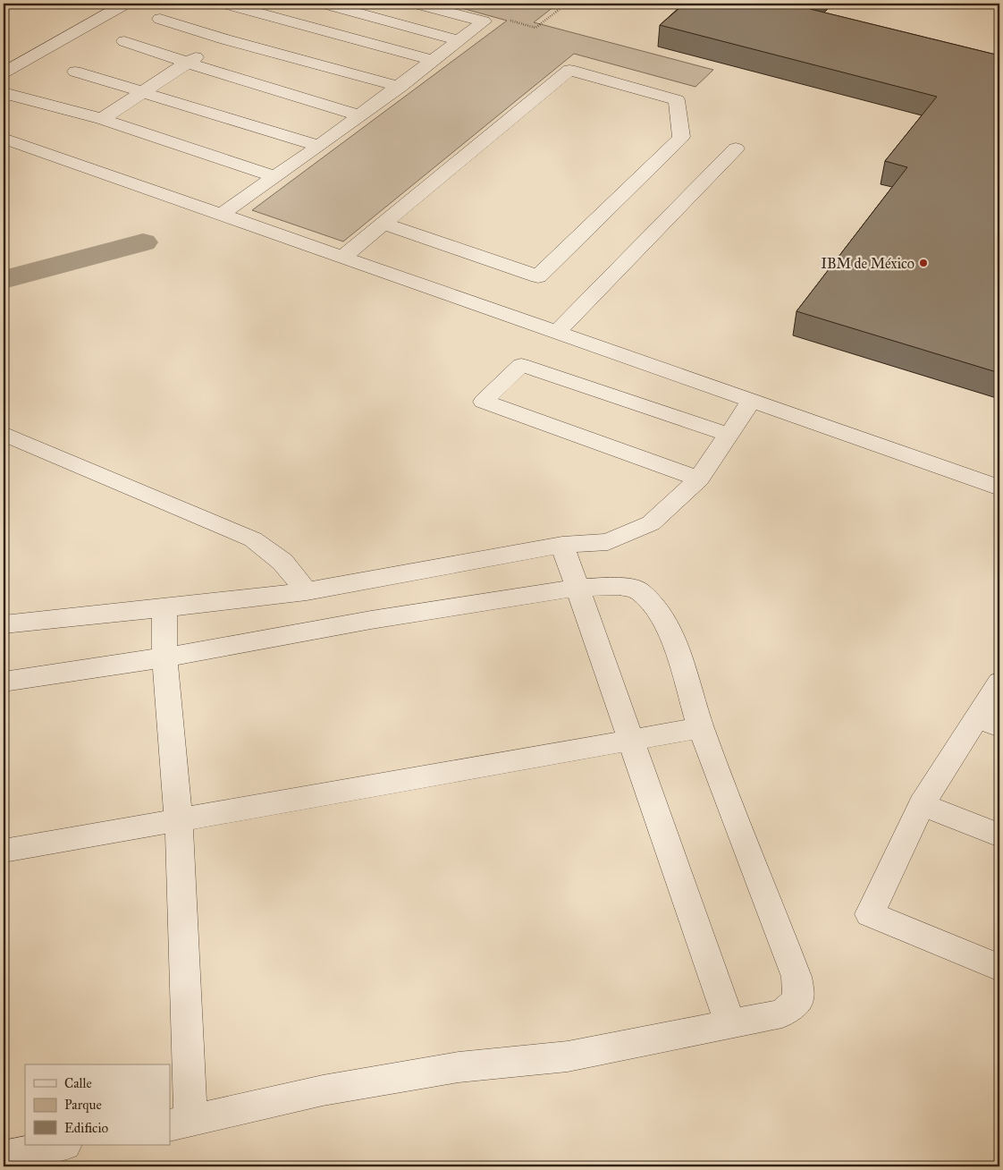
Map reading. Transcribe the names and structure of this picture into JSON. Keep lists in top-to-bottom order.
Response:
{
  "places": ["IBM de México"],
  "legend": ["Calle", "Parque", "Edificio"]
}
